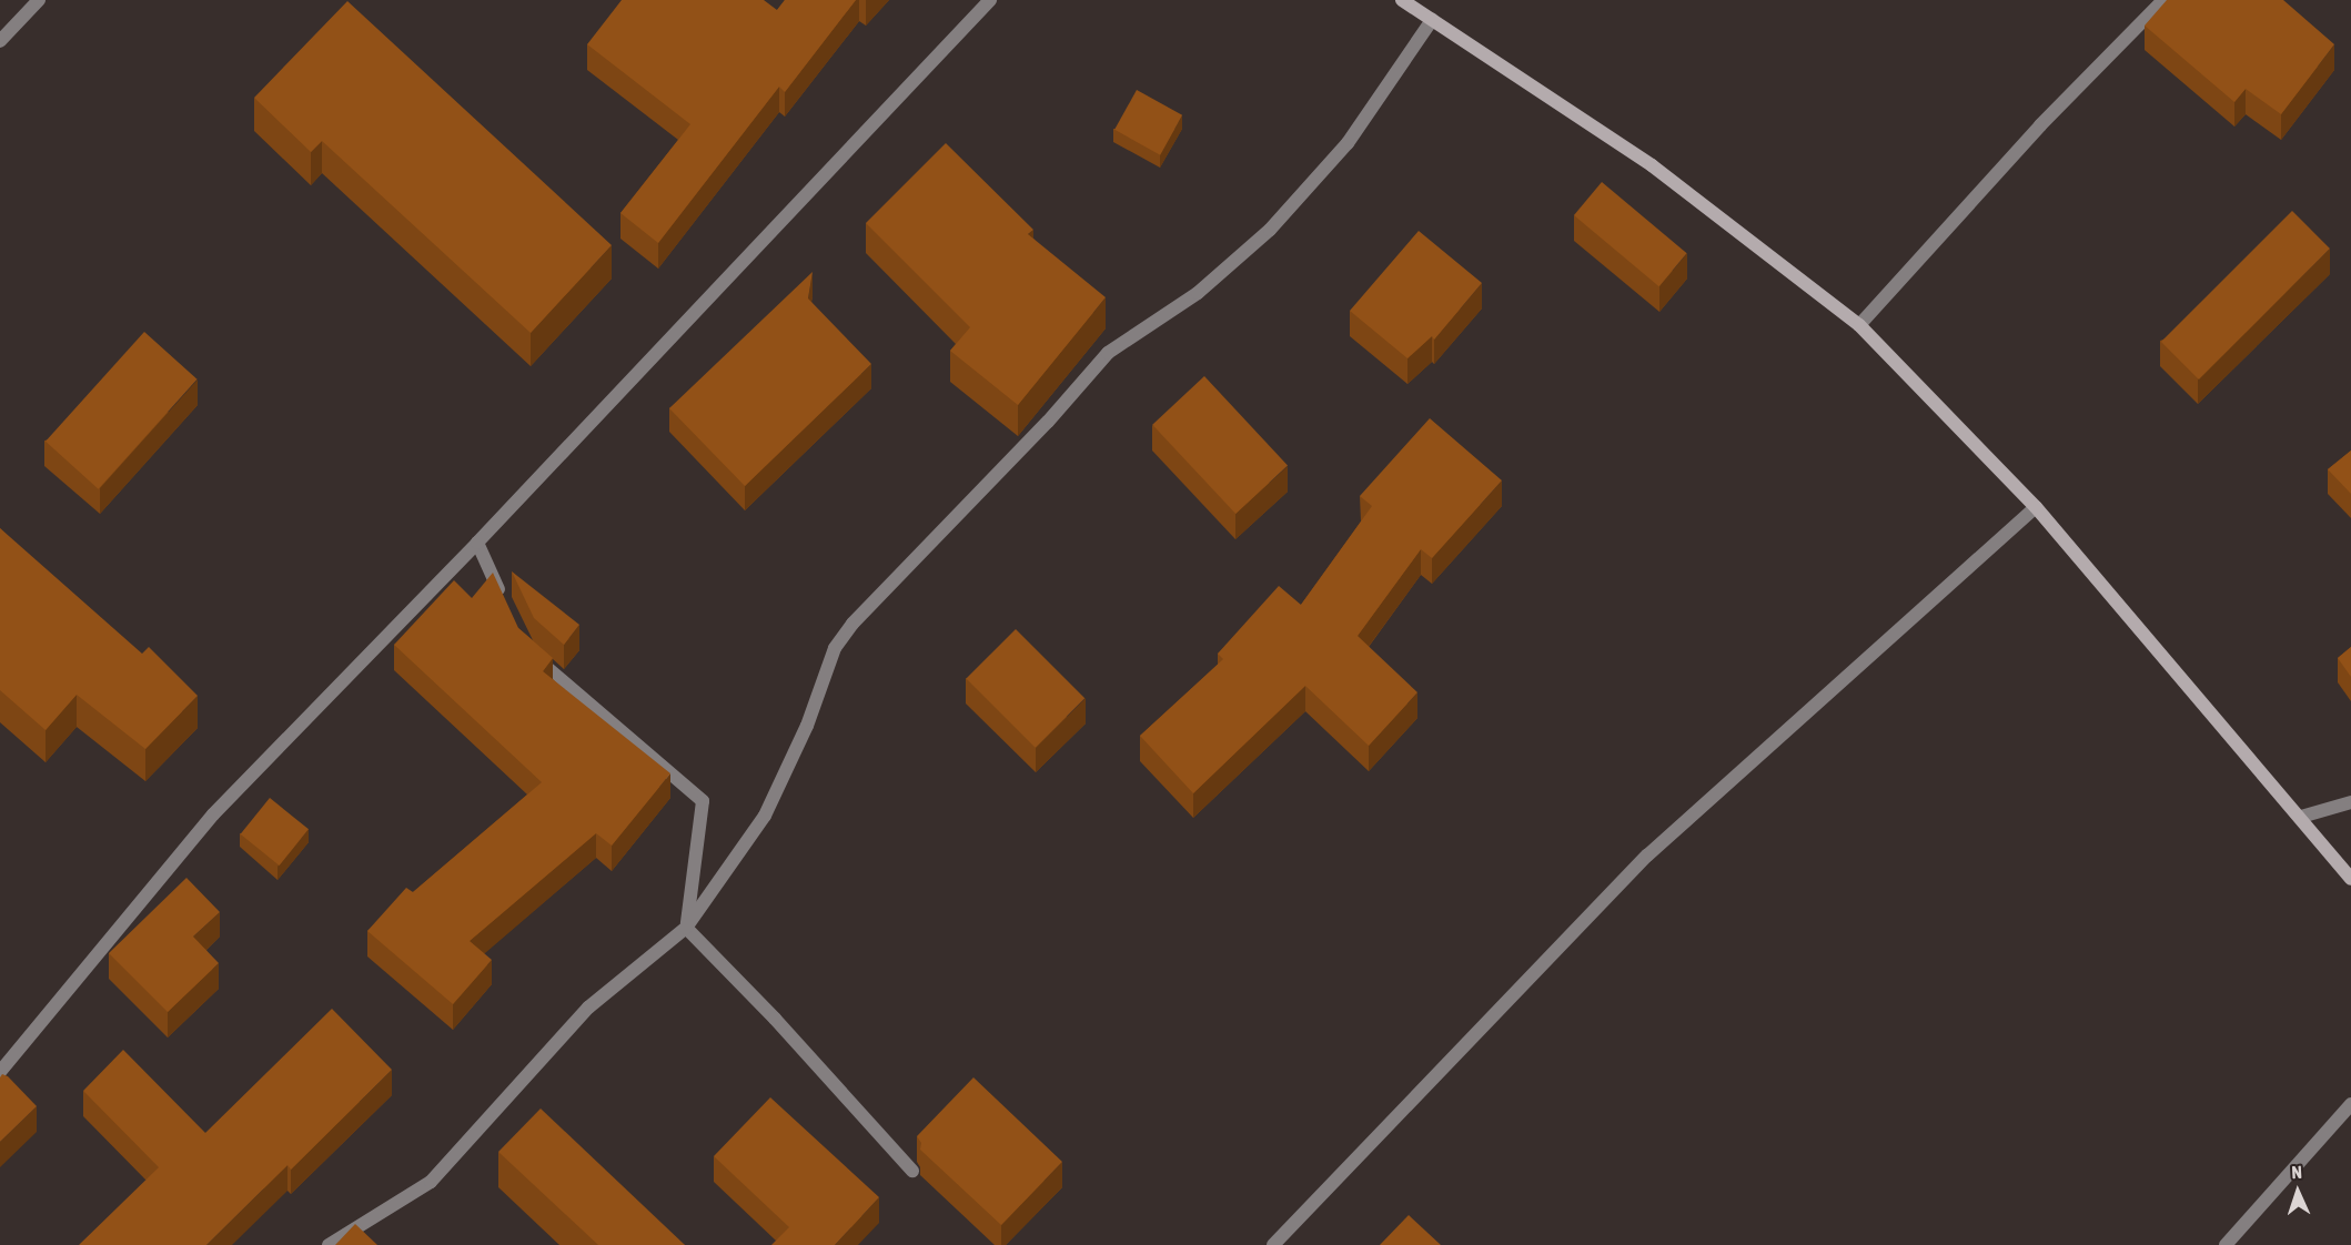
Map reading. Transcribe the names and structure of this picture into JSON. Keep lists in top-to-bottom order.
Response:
{
  "north": "top"
}
